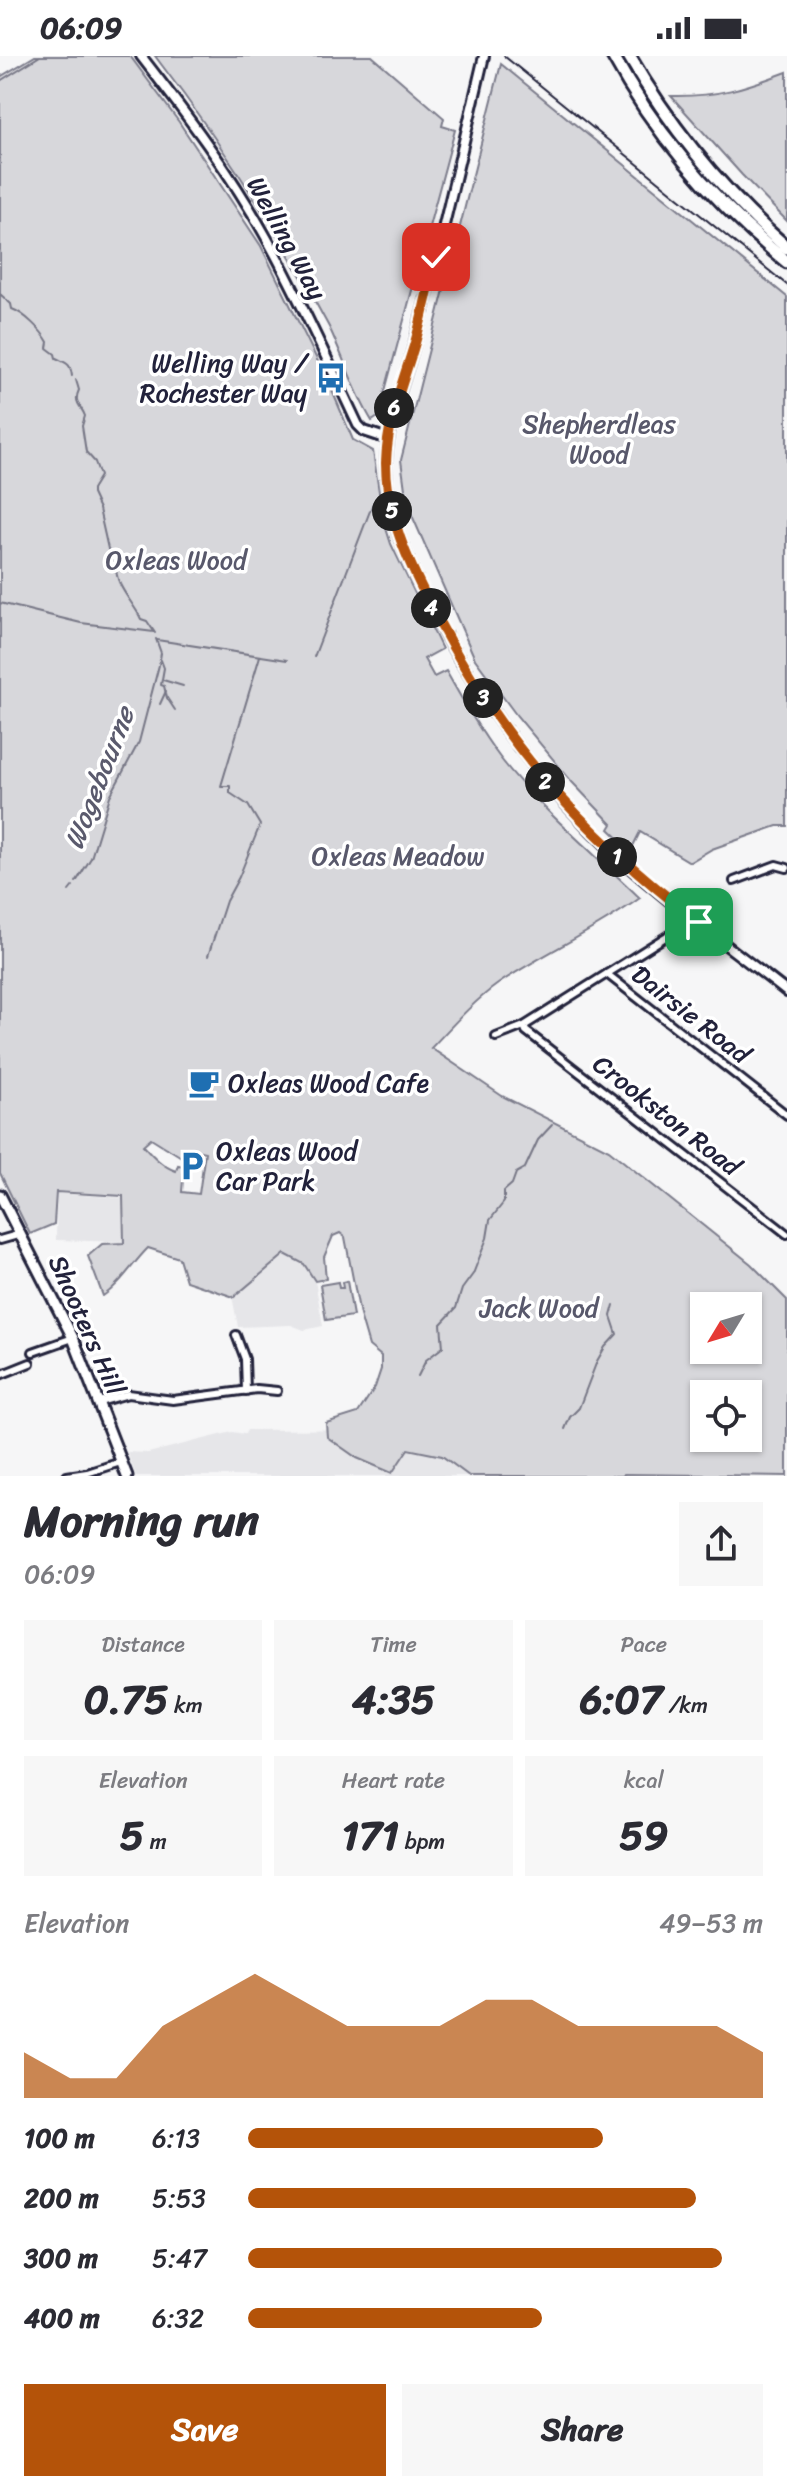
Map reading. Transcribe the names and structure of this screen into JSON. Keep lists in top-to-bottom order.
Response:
{
  "streets": {
    "main road": ["Shooters Hill"],
    "street": ["Welling Way", "Dairsie Road", "Crookston Road"]
  },
  "water": ["Wogebourne"],
  "parks": [
    "Shepherdleas Wood",
    "Oxleas Wood",
    "Oxleas Meadow",
    "Jack Wood"
  ],
  "places": {
    "bus stop": ["Welling Way / Rochester Way"],
    "cafe": ["Oxleas Wood Cafe"],
    "parking": ["Oxleas Wood Car Park"]
  },
  "north": "bottom left",
  "page": {
    "status": "06:09",
    "pins": [
      "6",
      "5",
      "4",
      "3",
      "2",
      "1"
    ],
    "heading": ["Morning run", "06:09"],
    "stats": [
      ["Distance", "0.75 km"],
      ["Time", "4:35"],
      ["Pace", "6:07 /km"],
      ["Elevation", "5 m"],
      ["Heart rate", "171 bpm"],
      ["kcal", "59"]
    ],
    "chart": ["Elevation", "49–53 m"],
    "list": [
      {
        "name": "100 m",
        "note": "6:13"
      },
      {
        "name": "200 m",
        "note": "5:53"
      },
      {
        "name": "300 m",
        "note": "5:47"
      },
      {
        "name": "400 m",
        "note": "6:32"
      }
    ],
    "buttons": ["Save", "Share"]
  }
}
